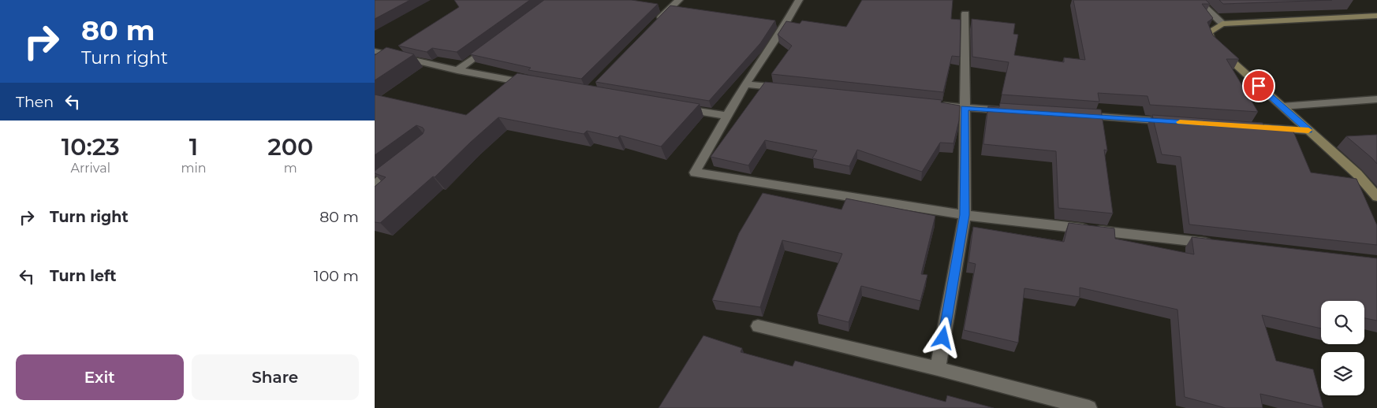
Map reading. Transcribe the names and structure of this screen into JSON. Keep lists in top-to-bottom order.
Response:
{
  "page": {
    "turn": ["80 m", "Turn right"],
    "then": "Then",
    "eta": [
      "10:23",
      "Arrival",
      "1",
      "min",
      "200",
      "m"
    ],
    "list": [
      {
        "name": "Turn right",
        "value": "80 m"
      },
      {
        "name": "Turn left",
        "value": "100 m"
      }
    ],
    "buttons": ["Exit", "Share"]
  }
}
